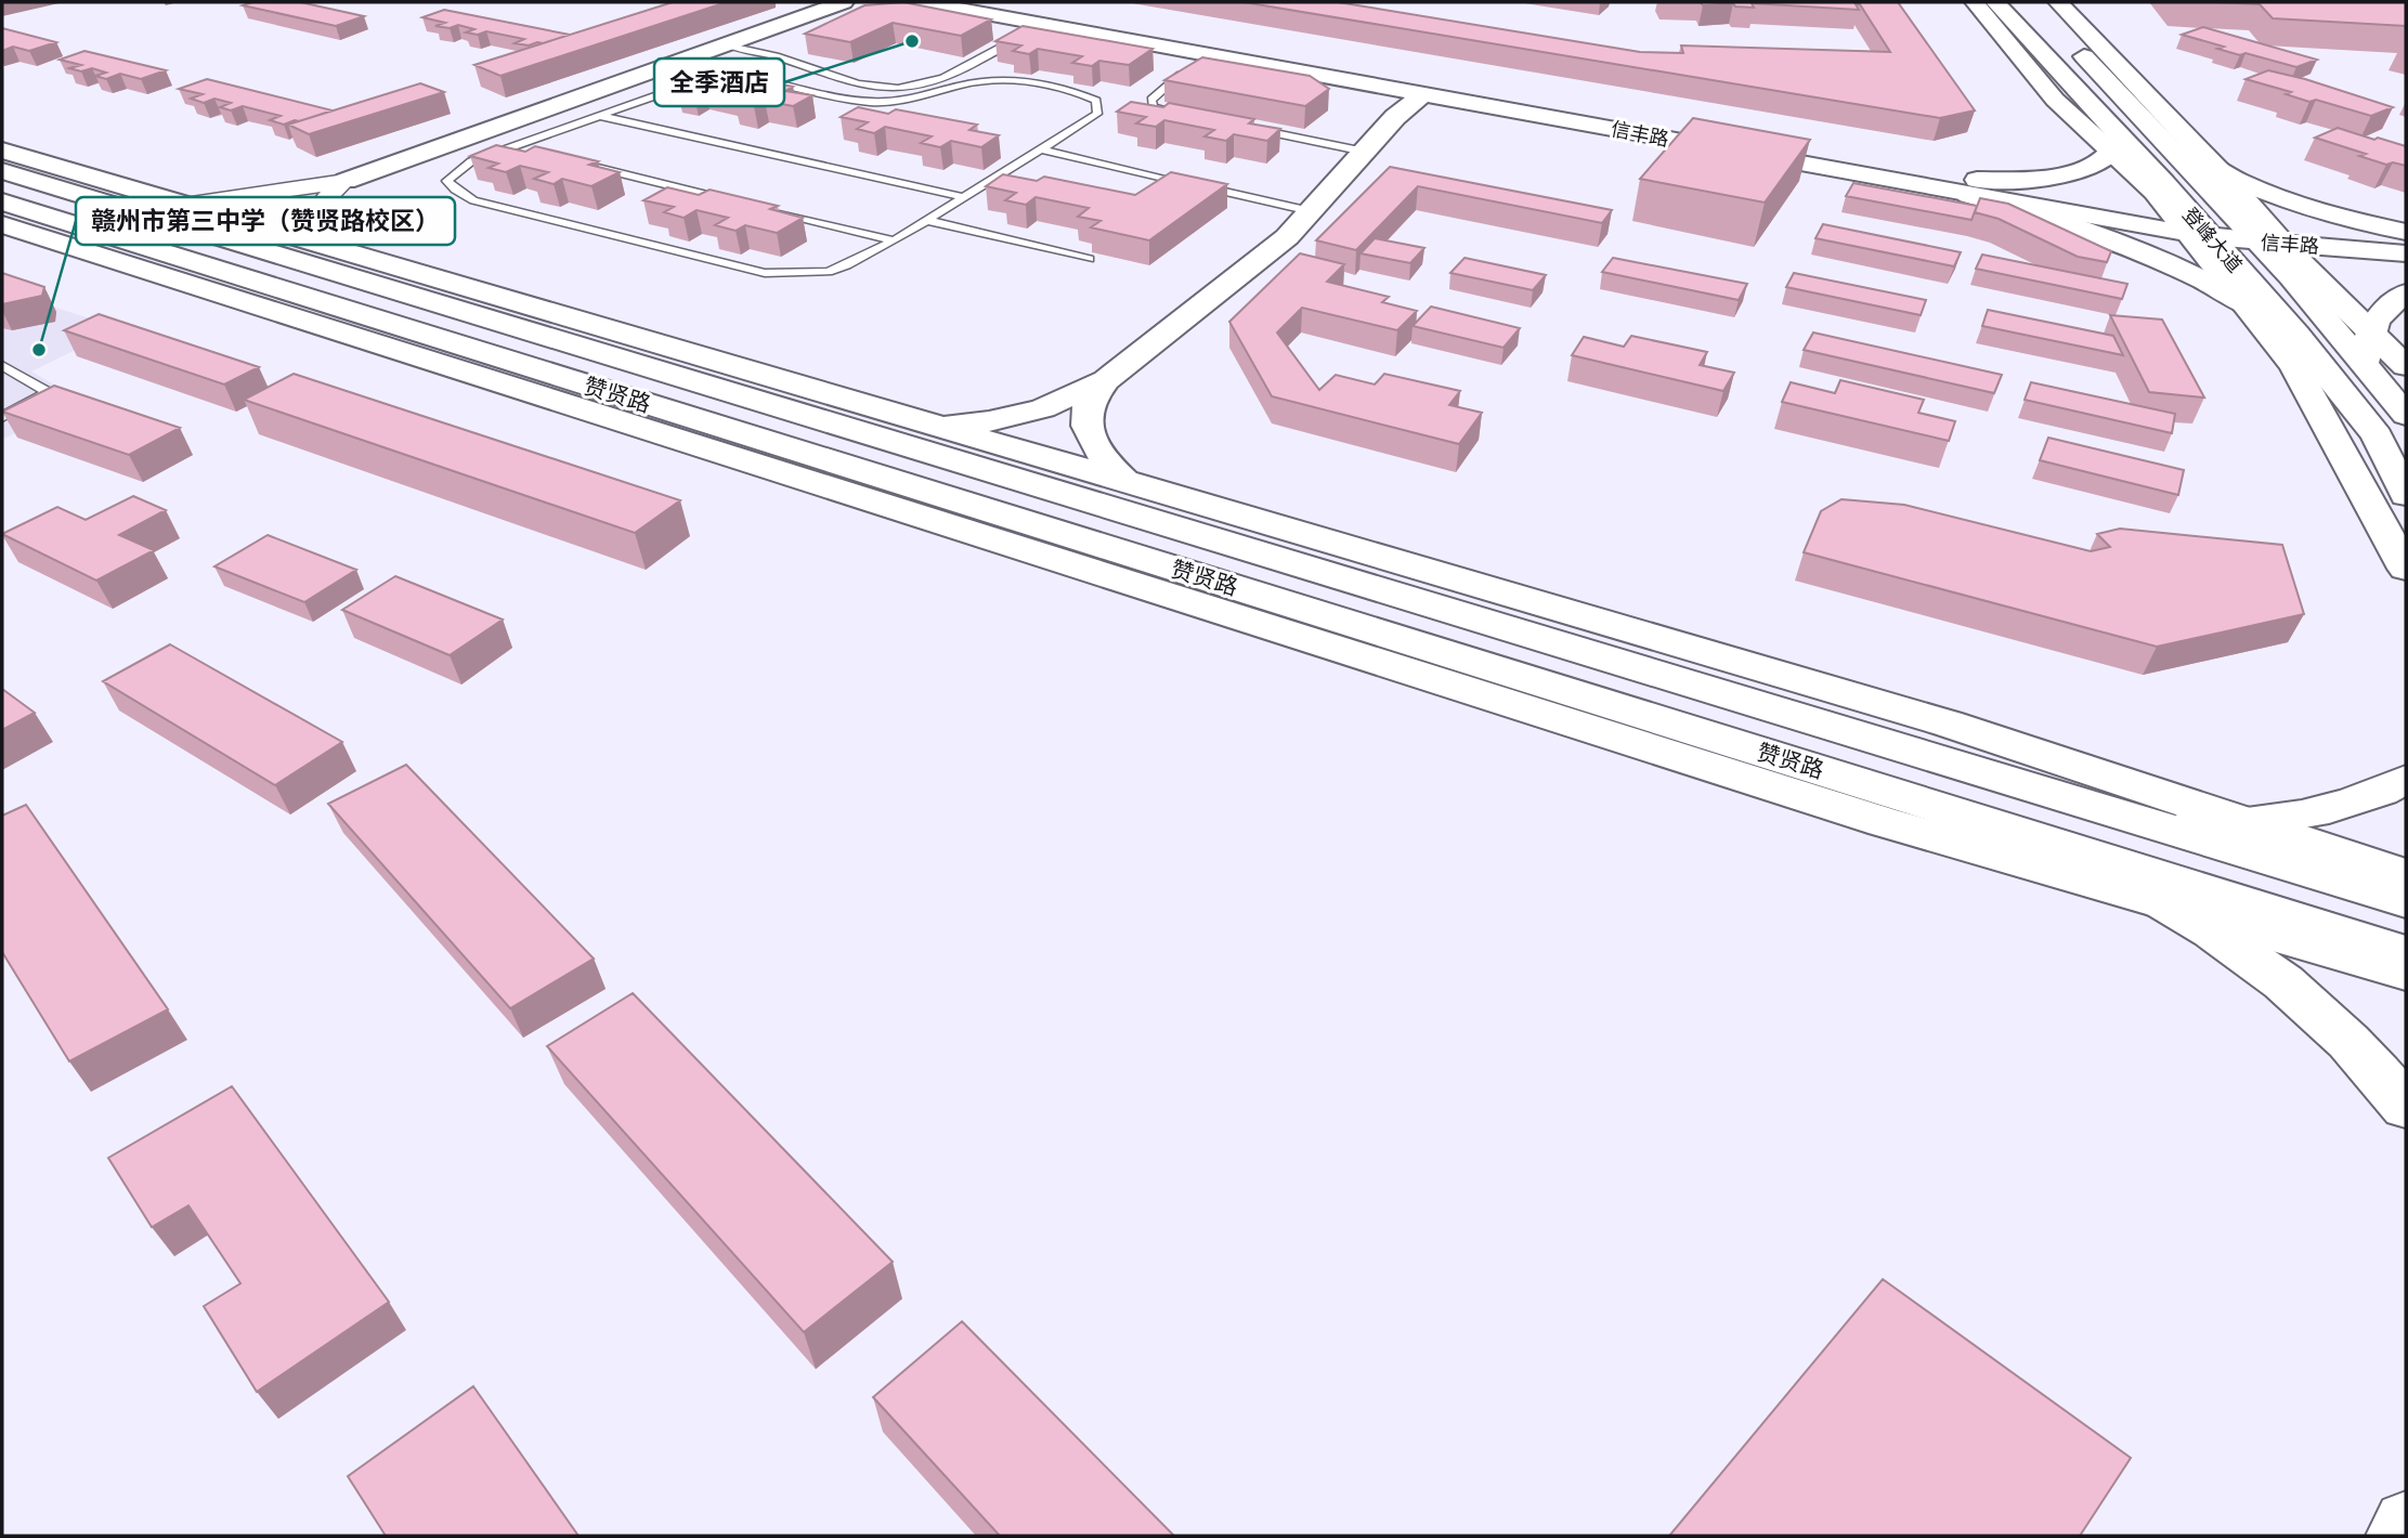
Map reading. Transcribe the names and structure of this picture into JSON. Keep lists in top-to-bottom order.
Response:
{
  "streets": {
    "main road": ["信丰路", "登峰大道", "赞贤路"]
  },
  "crossings": [
    ["信丰路", "登峰大道"]
  ],
  "places": ["全季酒店", "赣州市第三中学（赞贤路校区）"]
}
